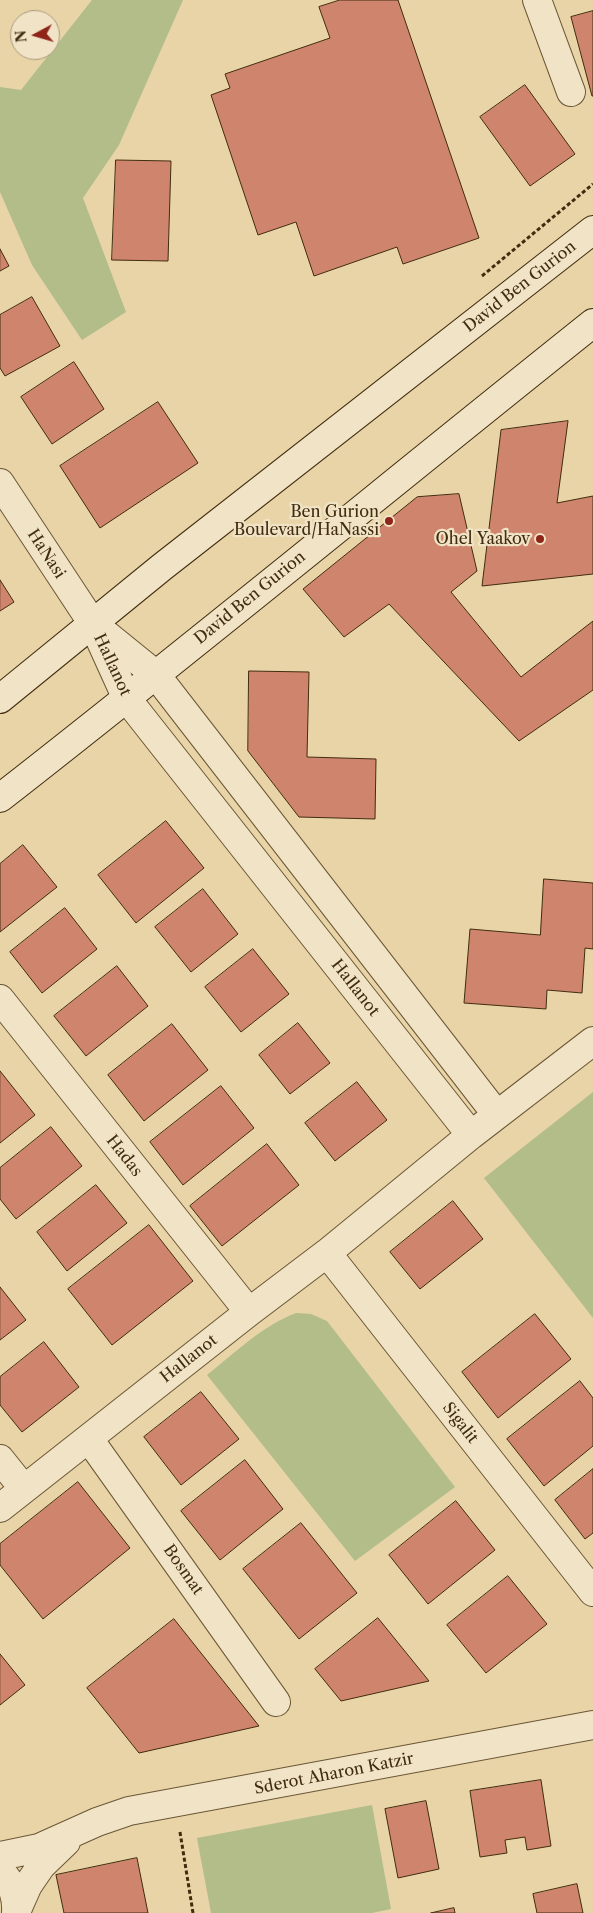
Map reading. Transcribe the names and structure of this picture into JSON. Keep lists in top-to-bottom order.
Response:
{
  "streets": {
    "street": [
      "David Ben Gurion",
      "HaNasi",
      "HaIlanot",
      "Hadas",
      "Sigalit",
      "Bosmat",
      "Sderot Aharon Katzir"
    ]
  },
  "crossings": [
    ["David Ben Gurion", "HaNasi"],
    ["David Ben Gurion", "HaIlanot"],
    ["HaNasi", "HaIlanot"],
    ["HaIlanot", "Hadas"],
    ["HaIlanot", "Sigalit"],
    ["HaIlanot", "Bosmat"]
  ],
  "places": ["Ben Gurion Boulevard/HaNassi", "Ohel Yaakov"],
  "north": "left"
}
